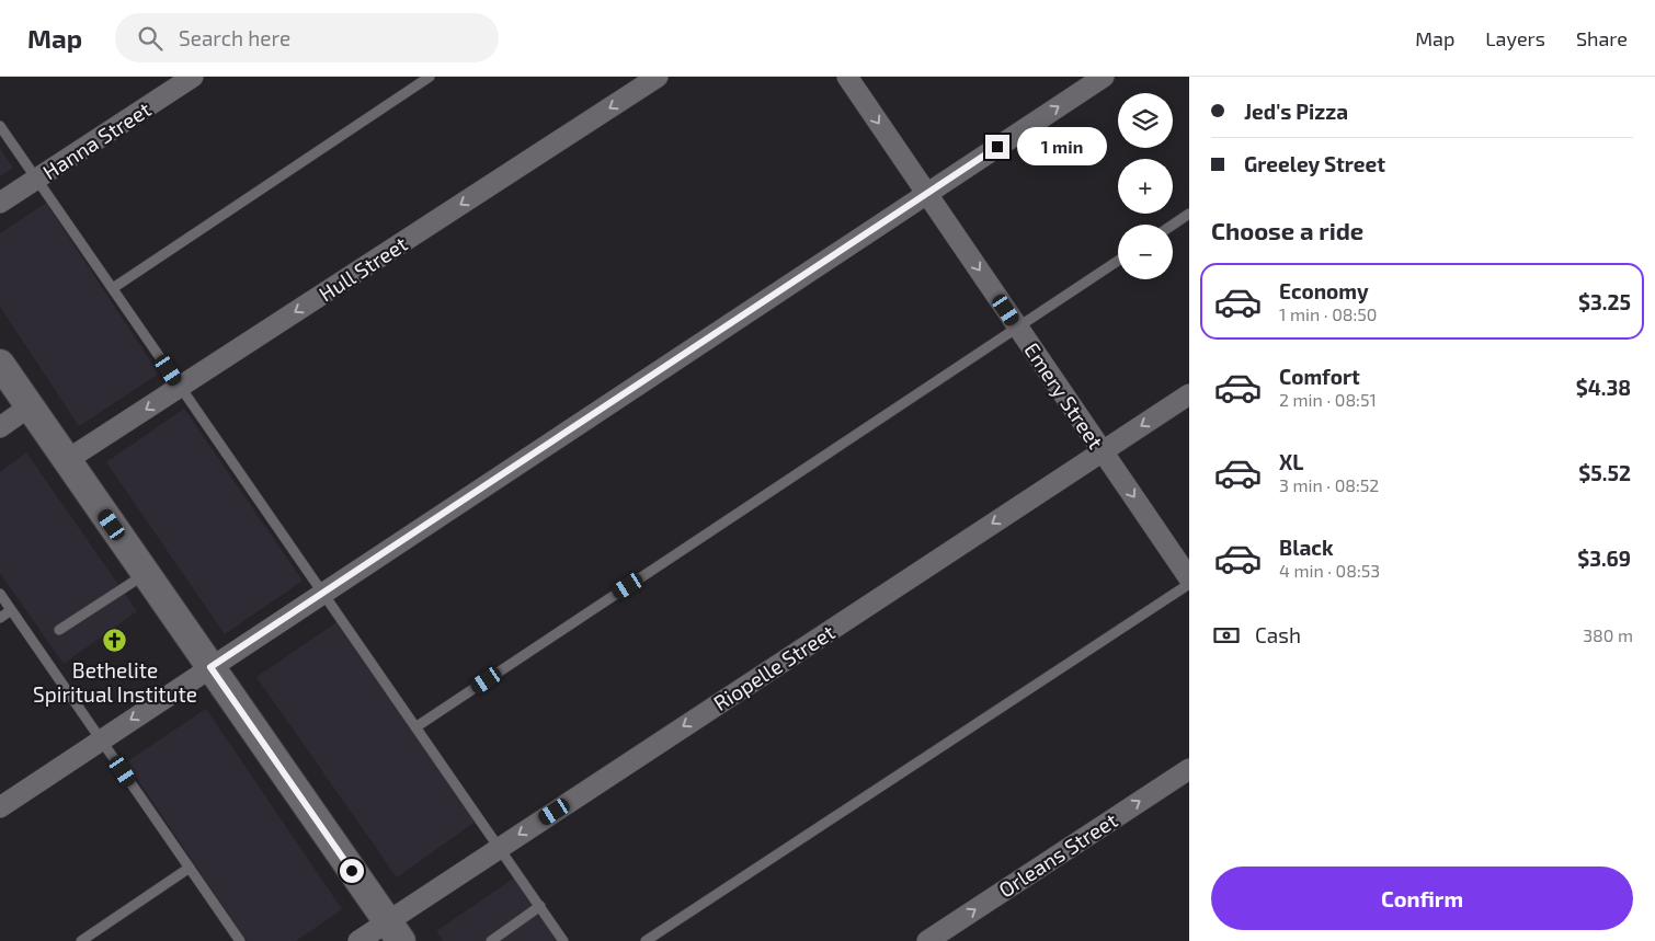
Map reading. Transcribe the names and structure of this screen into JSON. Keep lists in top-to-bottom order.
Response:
{
  "streets": {
    "street": [
      "Hanna Street",
      "Hull Street",
      "Emery Street",
      "Riopelle Street",
      "Orleans Street"
    ]
  },
  "crossings": [
    ["Emery Street", "Riopelle Street"]
  ],
  "one_way": [
    "Hull Street",
    "Emery Street",
    "Riopelle Street",
    "Orleans Street"
  ],
  "places": {
    "church": ["Bethelite Spiritual Institute"]
  },
  "page": {
    "header": "Map",
    "search": "Search here",
    "nav": ["Map", "Layers", "Share"],
    "banner": ["Jed's Pizza", "Greeley Street"],
    "map_buttons": ["+", "−"],
    "bubble": "1 min",
    "heading": "Choose a ride",
    "list": [
      {
        "name": "Economy",
        "note": "1 min · 08:50",
        "value": "$3.25"
      },
      {
        "name": "Comfort",
        "note": "2 min · 08:51",
        "value": "$4.38"
      },
      {
        "name": "XL",
        "note": "3 min · 08:52",
        "value": "$5.52"
      },
      {
        "name": "Black",
        "note": "4 min · 08:53",
        "value": "$3.69"
      }
    ],
    "pay": ["Cash", "380 m"],
    "buttons": "Confirm"
  }
}
